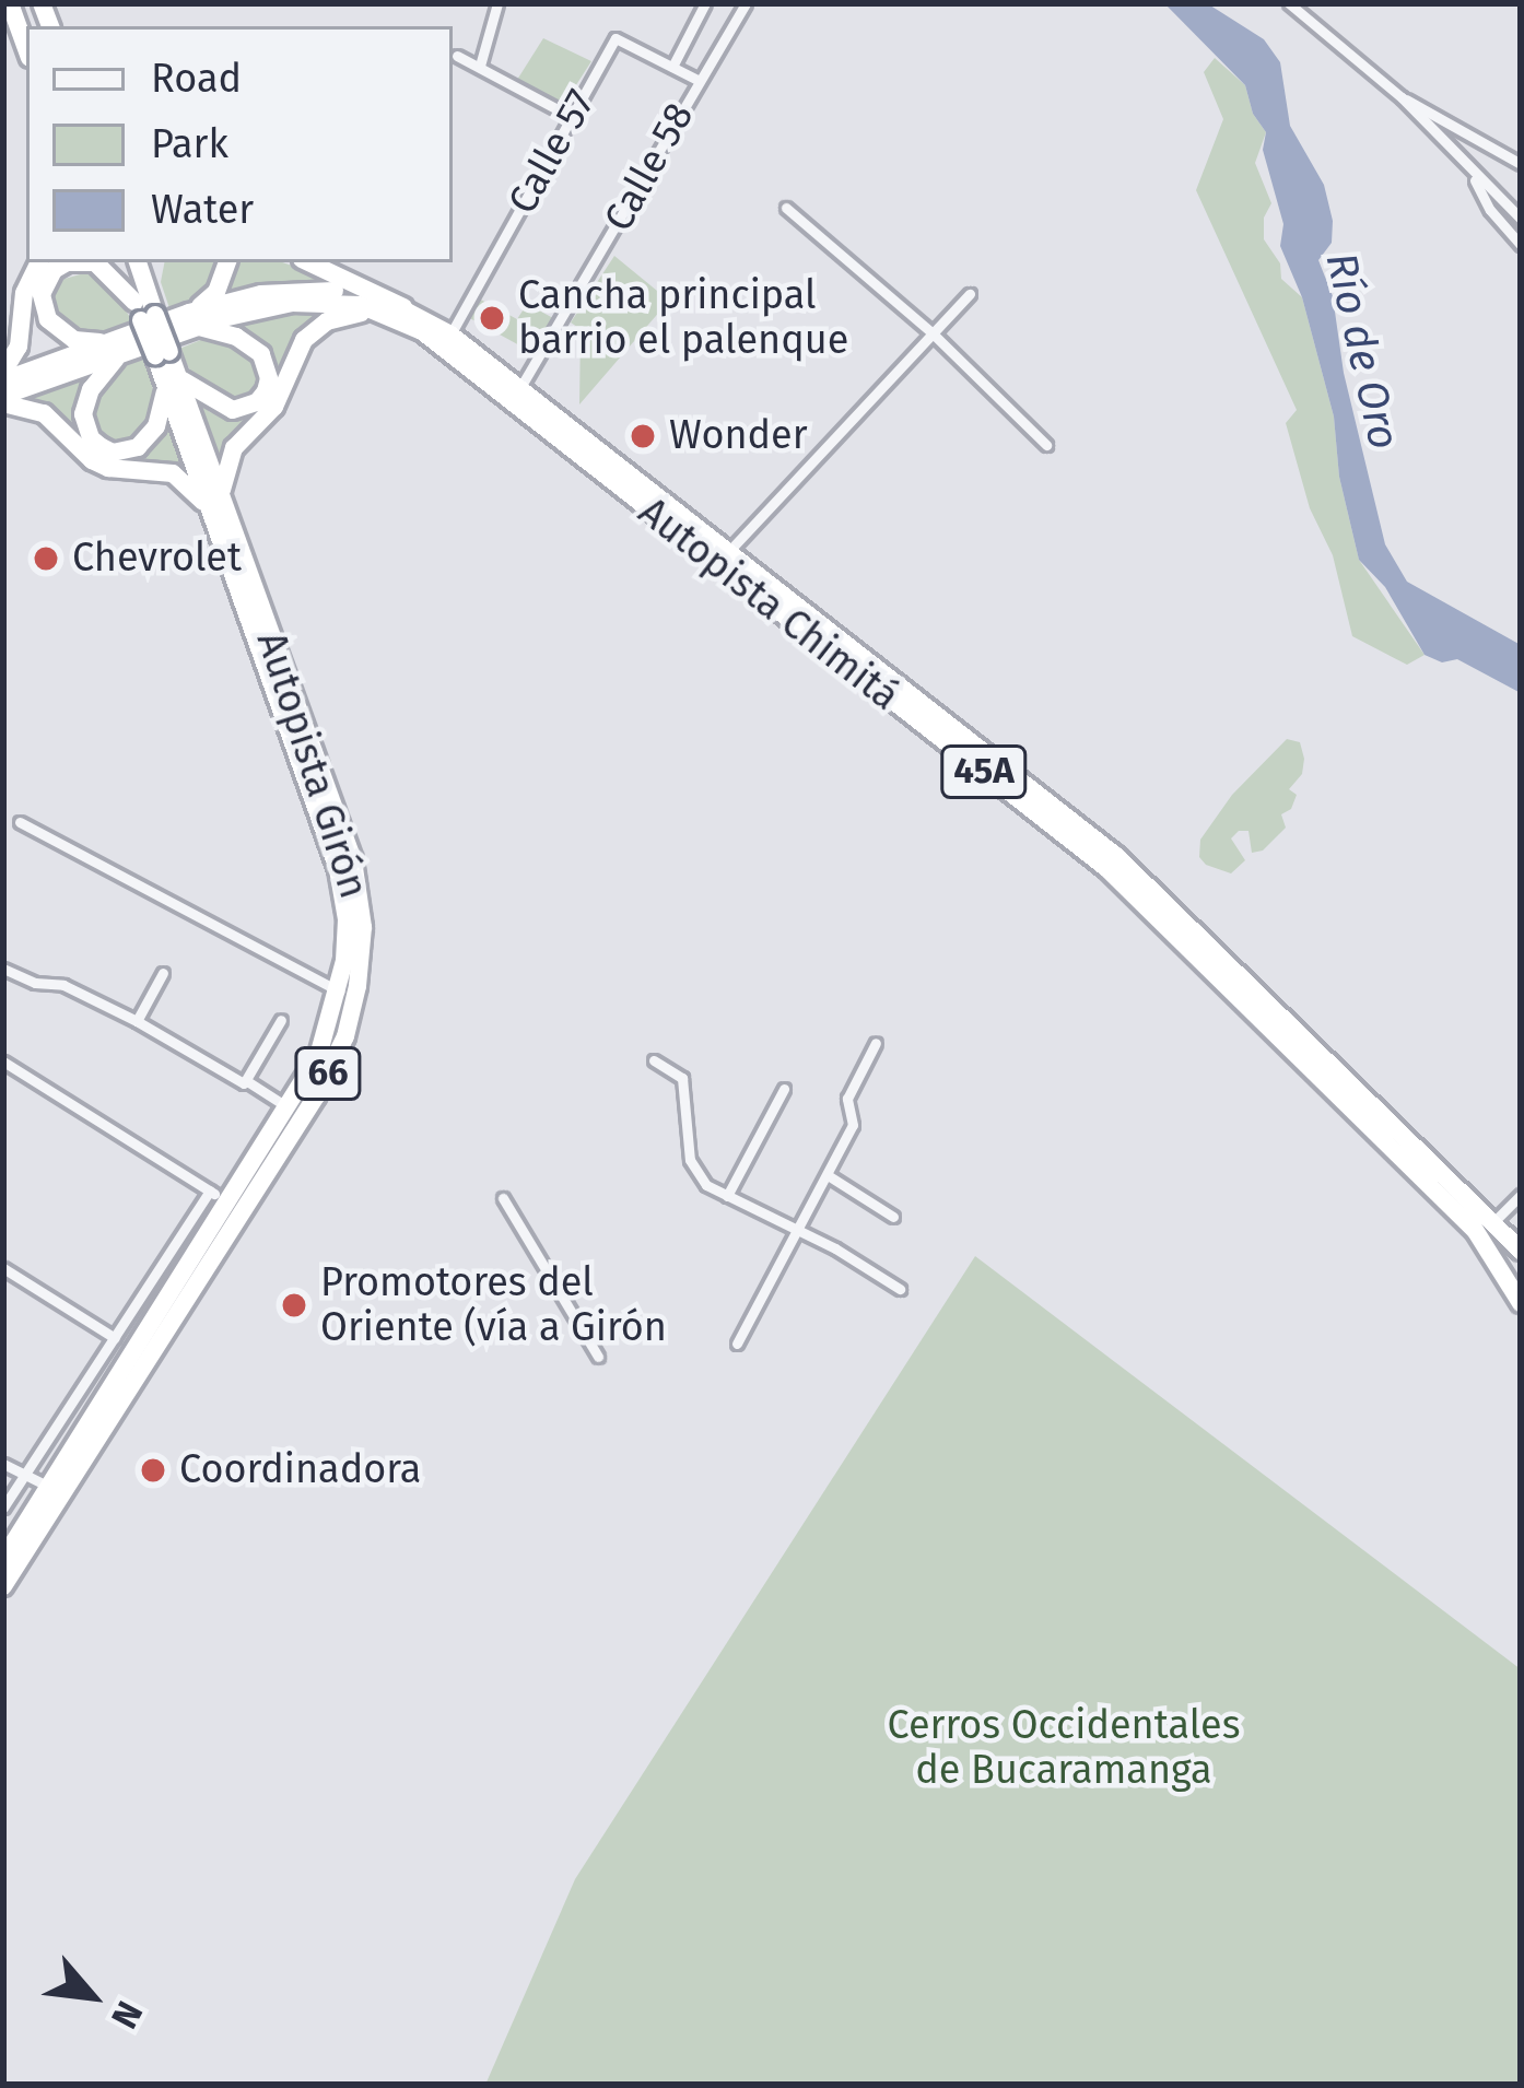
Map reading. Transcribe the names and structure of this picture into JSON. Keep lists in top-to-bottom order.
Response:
{
  "streets": {
    "highway": [
      "Autopista Chimitá",
      "Autopista Girón",
      "45A",
      "66"
    ],
    "street": ["Calle 57", "Calle 58"]
  },
  "crossings": [
    ["Calle 57", "Calle 58"],
    ["Calle 57", "Autopista Chimitá"],
    ["Calle 58", "Autopista Chimitá"],
    ["Autopista Chimitá", "Autopista Girón"],
    ["Autopista Chimitá", "45A"],
    ["Autopista Girón", "45A"]
  ],
  "water": ["Río de Oro"],
  "parks": ["Cerros Occidentales de Bucaramanga"],
  "places": [
    "Cancha principal barrio el palenque",
    "Wonder",
    "Chevrolet",
    "Promotores del Oriente (vía a Girón",
    "Coordinadora"
  ],
  "legend": ["Road", "Park", "Water"],
  "north": "bottom right"
}
